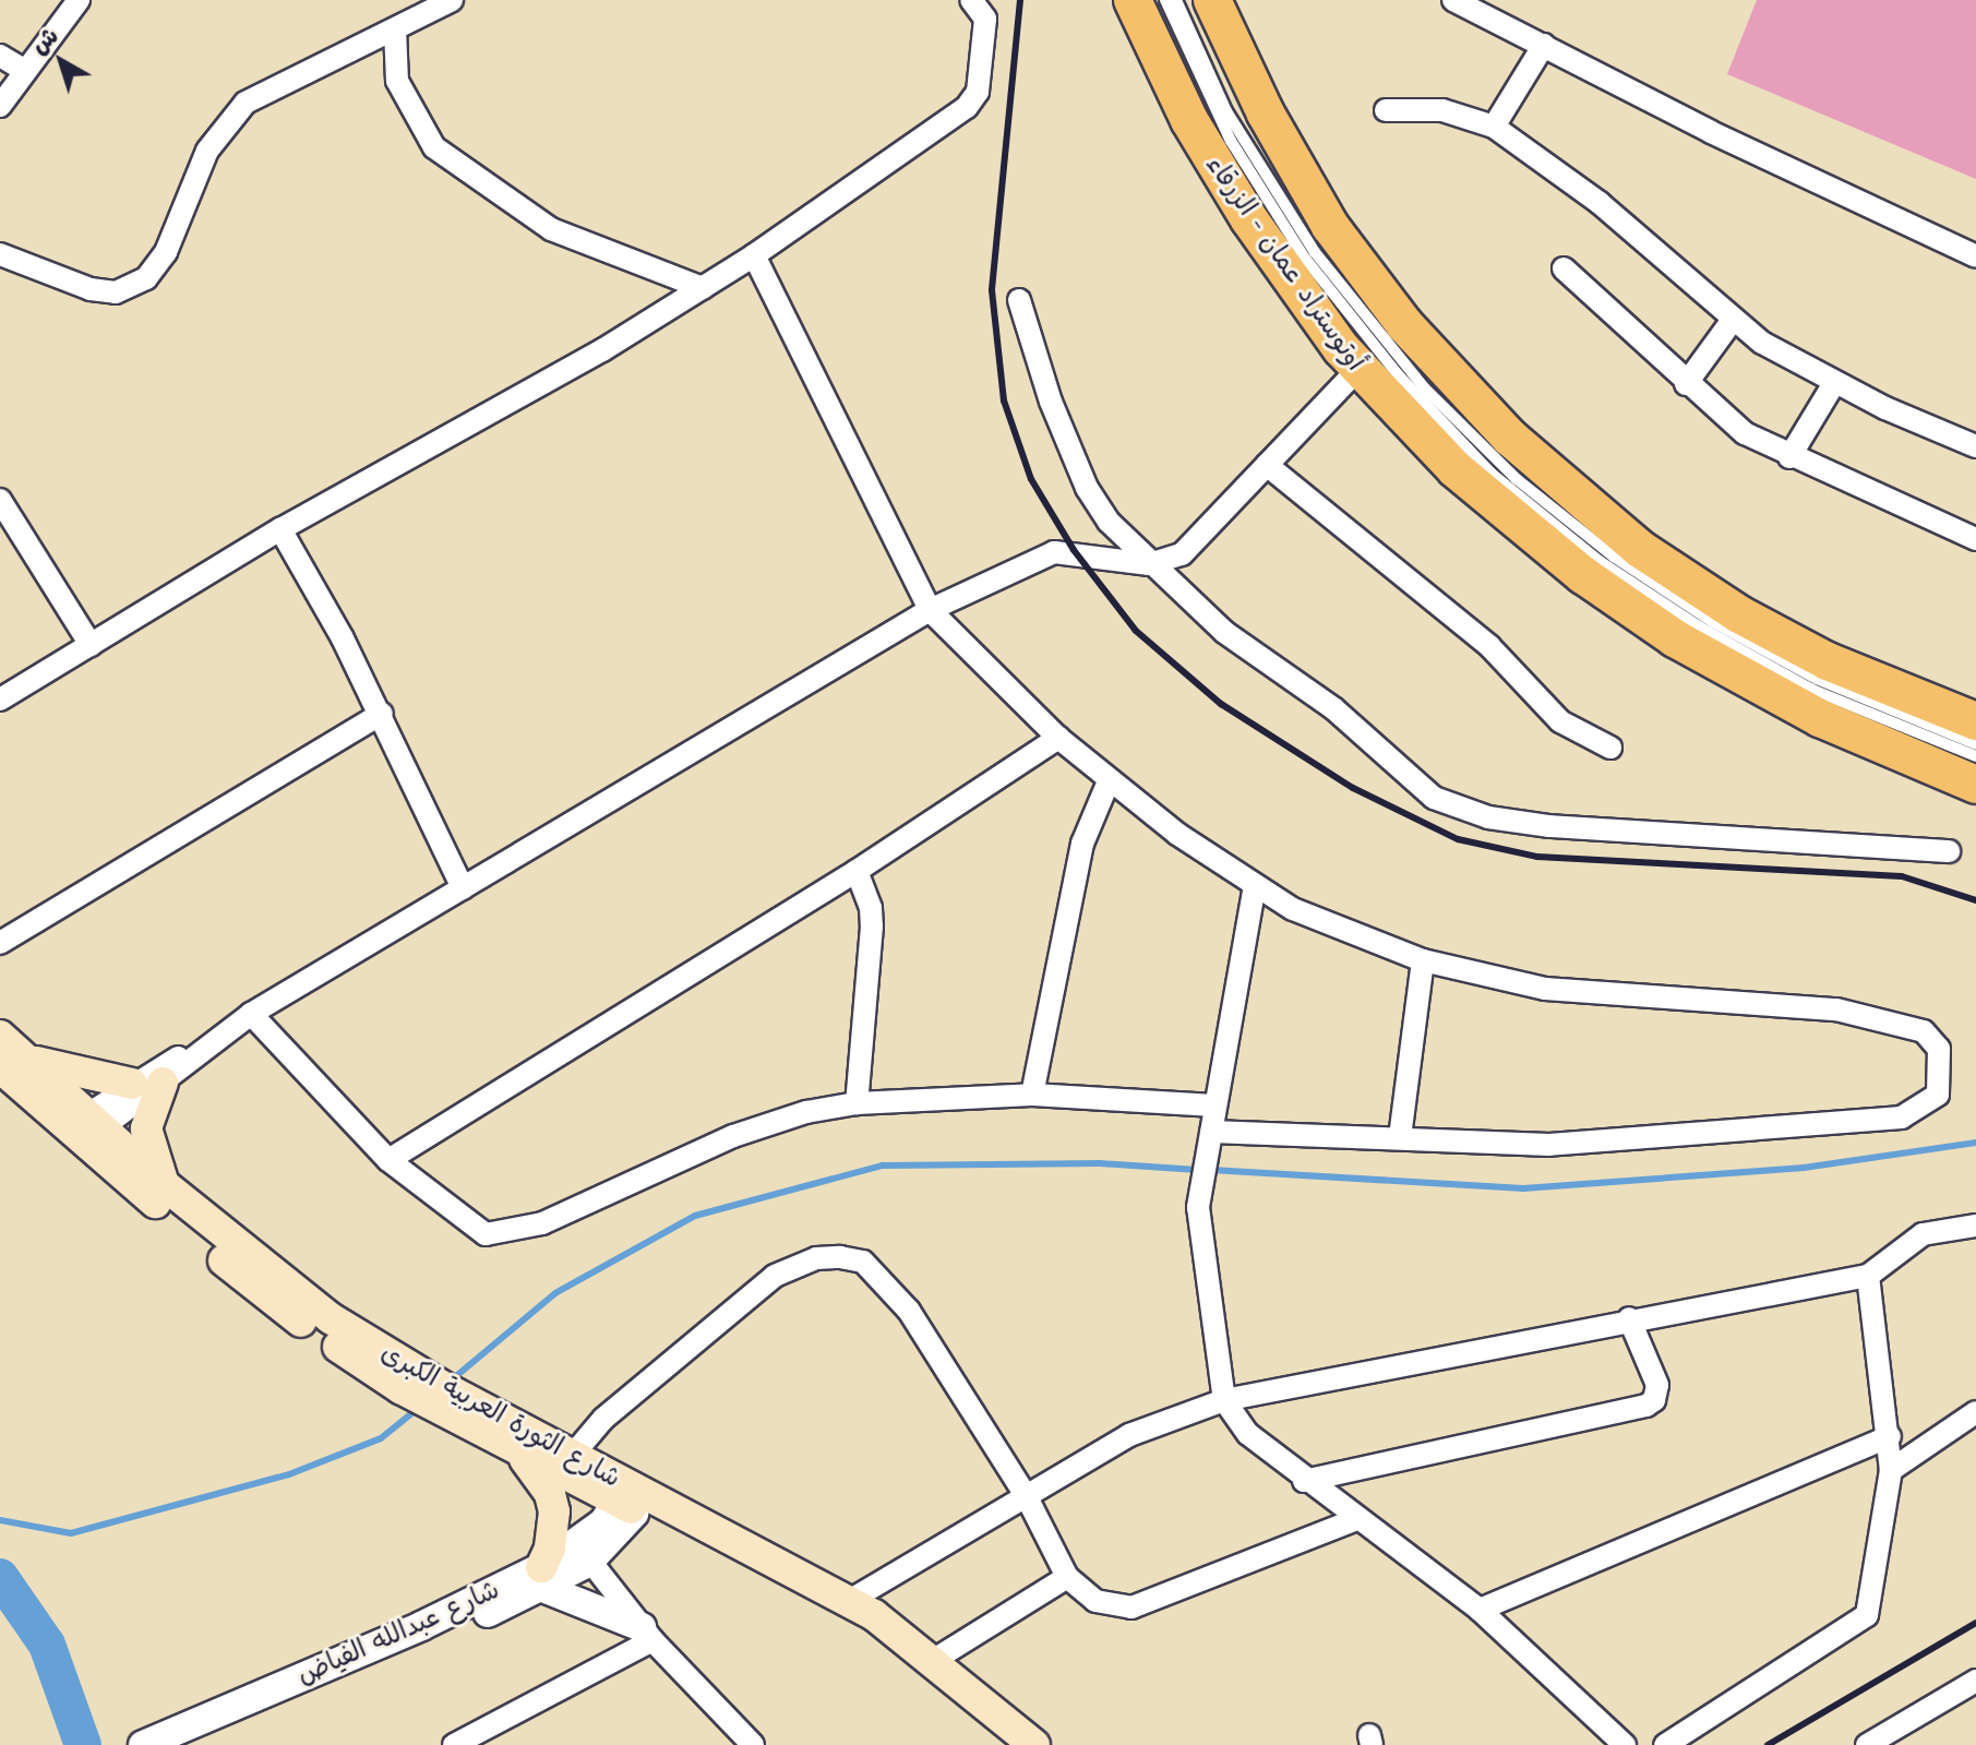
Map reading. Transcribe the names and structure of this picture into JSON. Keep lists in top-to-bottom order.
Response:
{
  "streets": {
    "highway": ["أوتوستراد عمان - الزرقاء"],
    "main road": ["شارع الثورة العربية الكبرى"],
    "street": ["شارع عبدالله الفياض"]
  },
  "crossings": [
    ["شارع الثورة العربية الكبرى", "شارع عبدالله الفياض"]
  ],
  "north": "top left"
}
